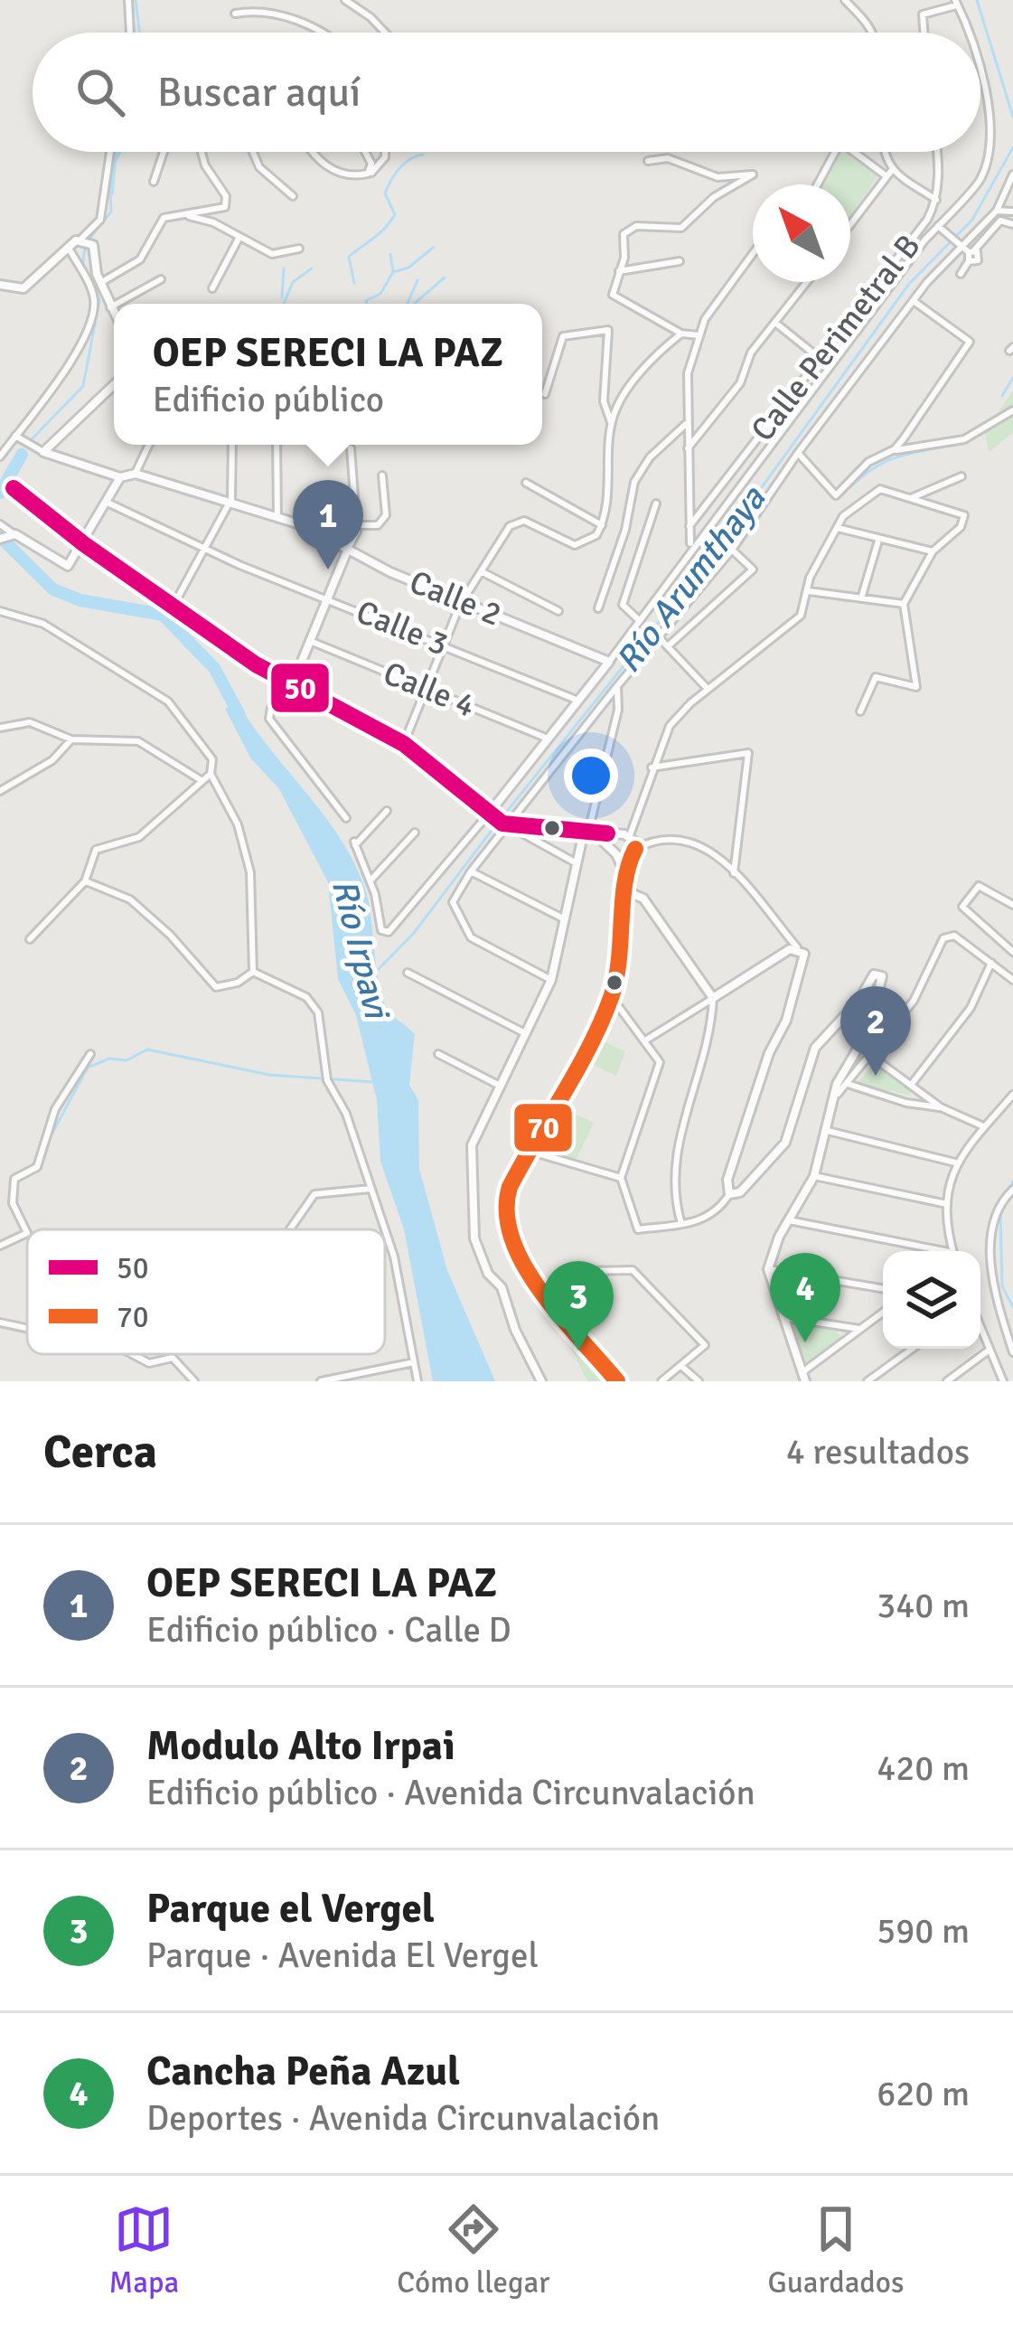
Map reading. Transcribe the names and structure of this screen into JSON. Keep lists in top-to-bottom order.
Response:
{
  "streets": {
    "street": [
      "Calle Perimetral B",
      "Calle 2",
      "Calle 3",
      "Calle 4"
    ]
  },
  "water": ["Río Arumthaya", "Río Irpavi"],
  "lines": ["transit line 50", "transit line 70"],
  "legend": ["50", "70"],
  "north": "top left",
  "page": {
    "search": "Buscar aquí",
    "popup": ["OEP SERECI LA PAZ", "Edificio público"],
    "pins": [
      "1",
      "2",
      "4",
      "3"
    ],
    "heading": ["Cerca", "4 resultados"],
    "list": [
      {
        "mark": "1",
        "name": "OEP SERECI LA PAZ",
        "note": "Edificio público · Calle D",
        "value": "340 m"
      },
      {
        "mark": "2",
        "name": "Modulo Alto Irpai",
        "note": "Edificio público · Avenida Circunvalación",
        "value": "420 m"
      },
      {
        "mark": "3",
        "name": "Parque el Vergel",
        "note": "Parque · Avenida El Vergel",
        "value": "590 m"
      },
      {
        "mark": "4",
        "name": "Cancha Peña Azul",
        "note": "Deportes · Avenida Circunvalación",
        "value": "620 m"
      }
    ],
    "nav": ["Mapa", "Cómo llegar", "Guardados"]
  }
}
